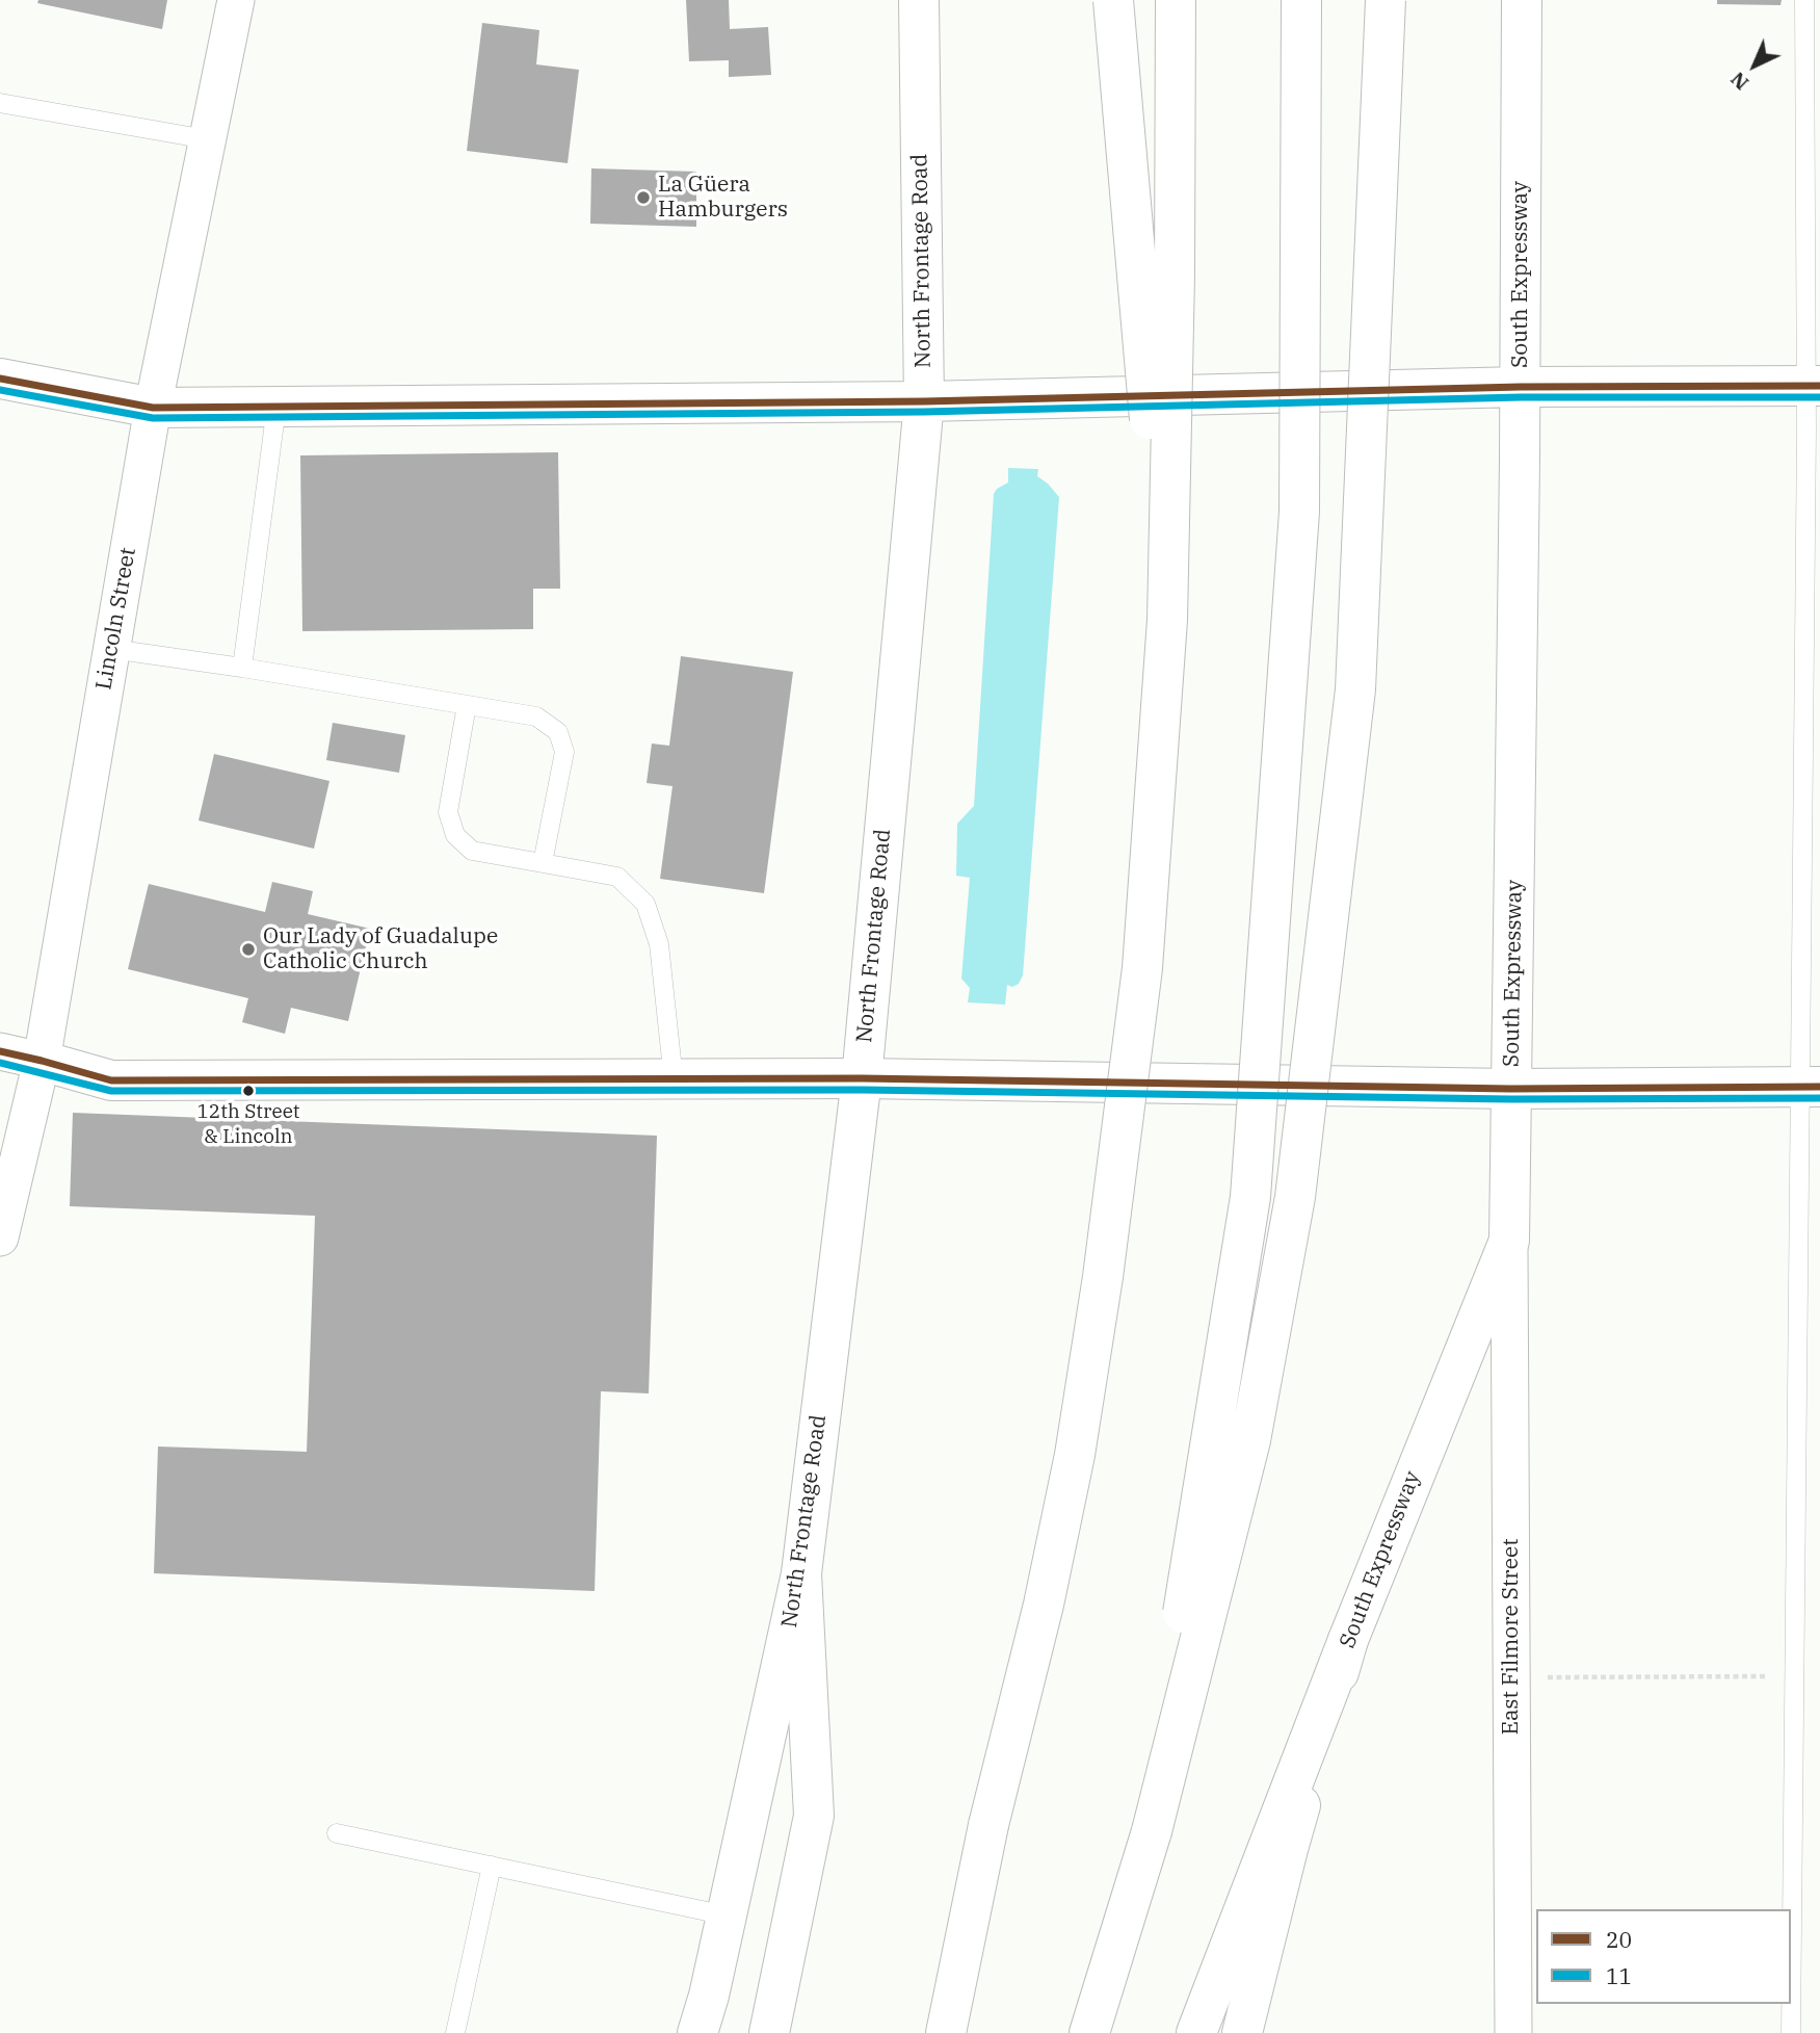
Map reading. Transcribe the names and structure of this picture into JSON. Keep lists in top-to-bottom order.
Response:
{
  "streets": {
    "main road": ["North Frontage Road", "South Expressway"],
    "street": ["Lincoln Street", "East Filmore Street"]
  },
  "crossings": [
    ["South Expressway", "East Filmore Street"]
  ],
  "places": ["La Güera Hamburgers", "Our Lady of Guadalupe Catholic Church", "12th Street & Lincoln"],
  "lines": ["transit line 20", "transit line 11"],
  "legend": ["20", "11"],
  "north": "bottom left"
}
